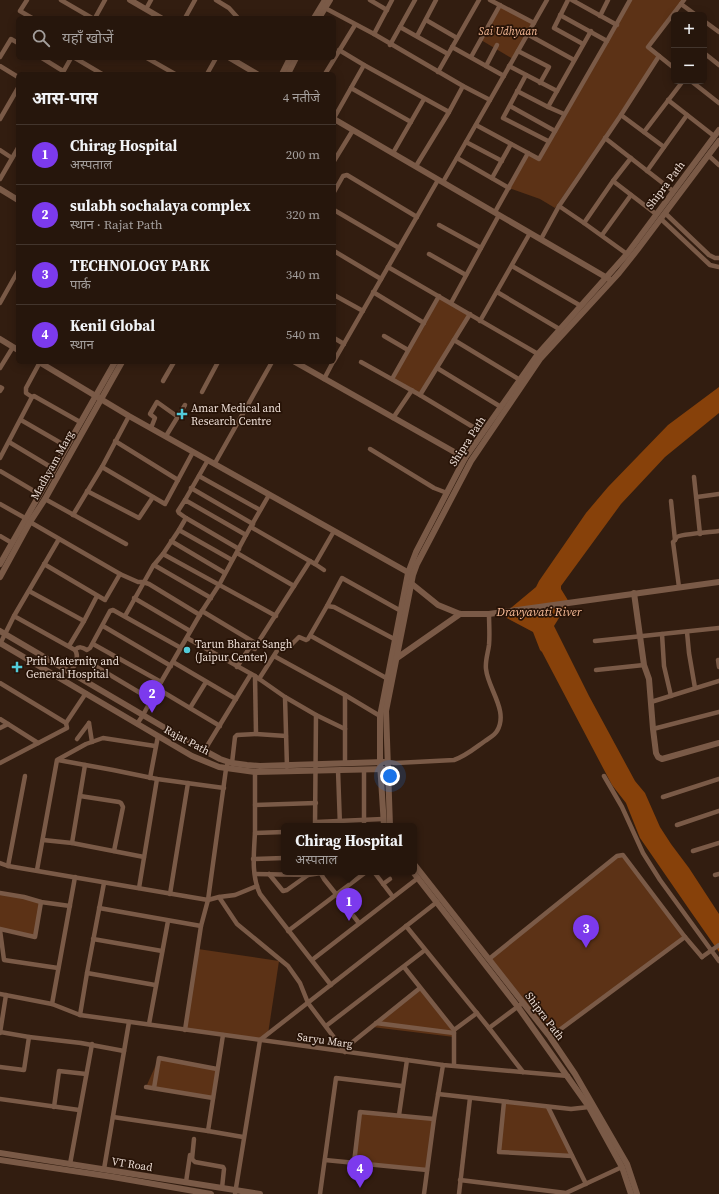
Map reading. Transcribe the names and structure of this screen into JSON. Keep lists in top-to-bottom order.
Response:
{
  "streets": {
    "street": [
      "Shipra Path",
      "Madhyam Marg",
      "Rajat Path",
      "Saryu Marg",
      "VT Road"
    ]
  },
  "crossings": [
    ["Shipra Path", "Rajat Path"],
    ["Shipra Path", "Saryu Marg"]
  ],
  "water": ["Dravyavati River"],
  "parks": ["Sai Udhyaan"],
  "places": {
    "health": ["Amar Medical and Research Centre", "Priti Maternity and General Hospital"],
    "other": ["Tarun Bharat Sangh (Jaipur Center)"]
  },
  "page": {
    "map_buttons": ["+", "−"],
    "search": "यहाँ खोजें",
    "heading": ["आस-पास", "4 नतीजे"],
    "list": [
      {
        "mark": "1",
        "name": "Chirag Hospital",
        "note": "अस्पताल",
        "value": "200 m"
      },
      {
        "mark": "2",
        "name": "sulabh sochalaya complex",
        "note": "स्थान · Rajat Path",
        "value": "320 m"
      },
      {
        "mark": "3",
        "name": "TECHNOLOGY PARK",
        "note": "पार्क",
        "value": "340 m"
      },
      {
        "mark": "4",
        "name": "Kenil Global",
        "note": "स्थान",
        "value": "540 m"
      }
    ],
    "pins": [
      "2",
      "1",
      "3",
      "4"
    ],
    "popup": ["Chirag Hospital", "अस्पताल"]
  }
}
